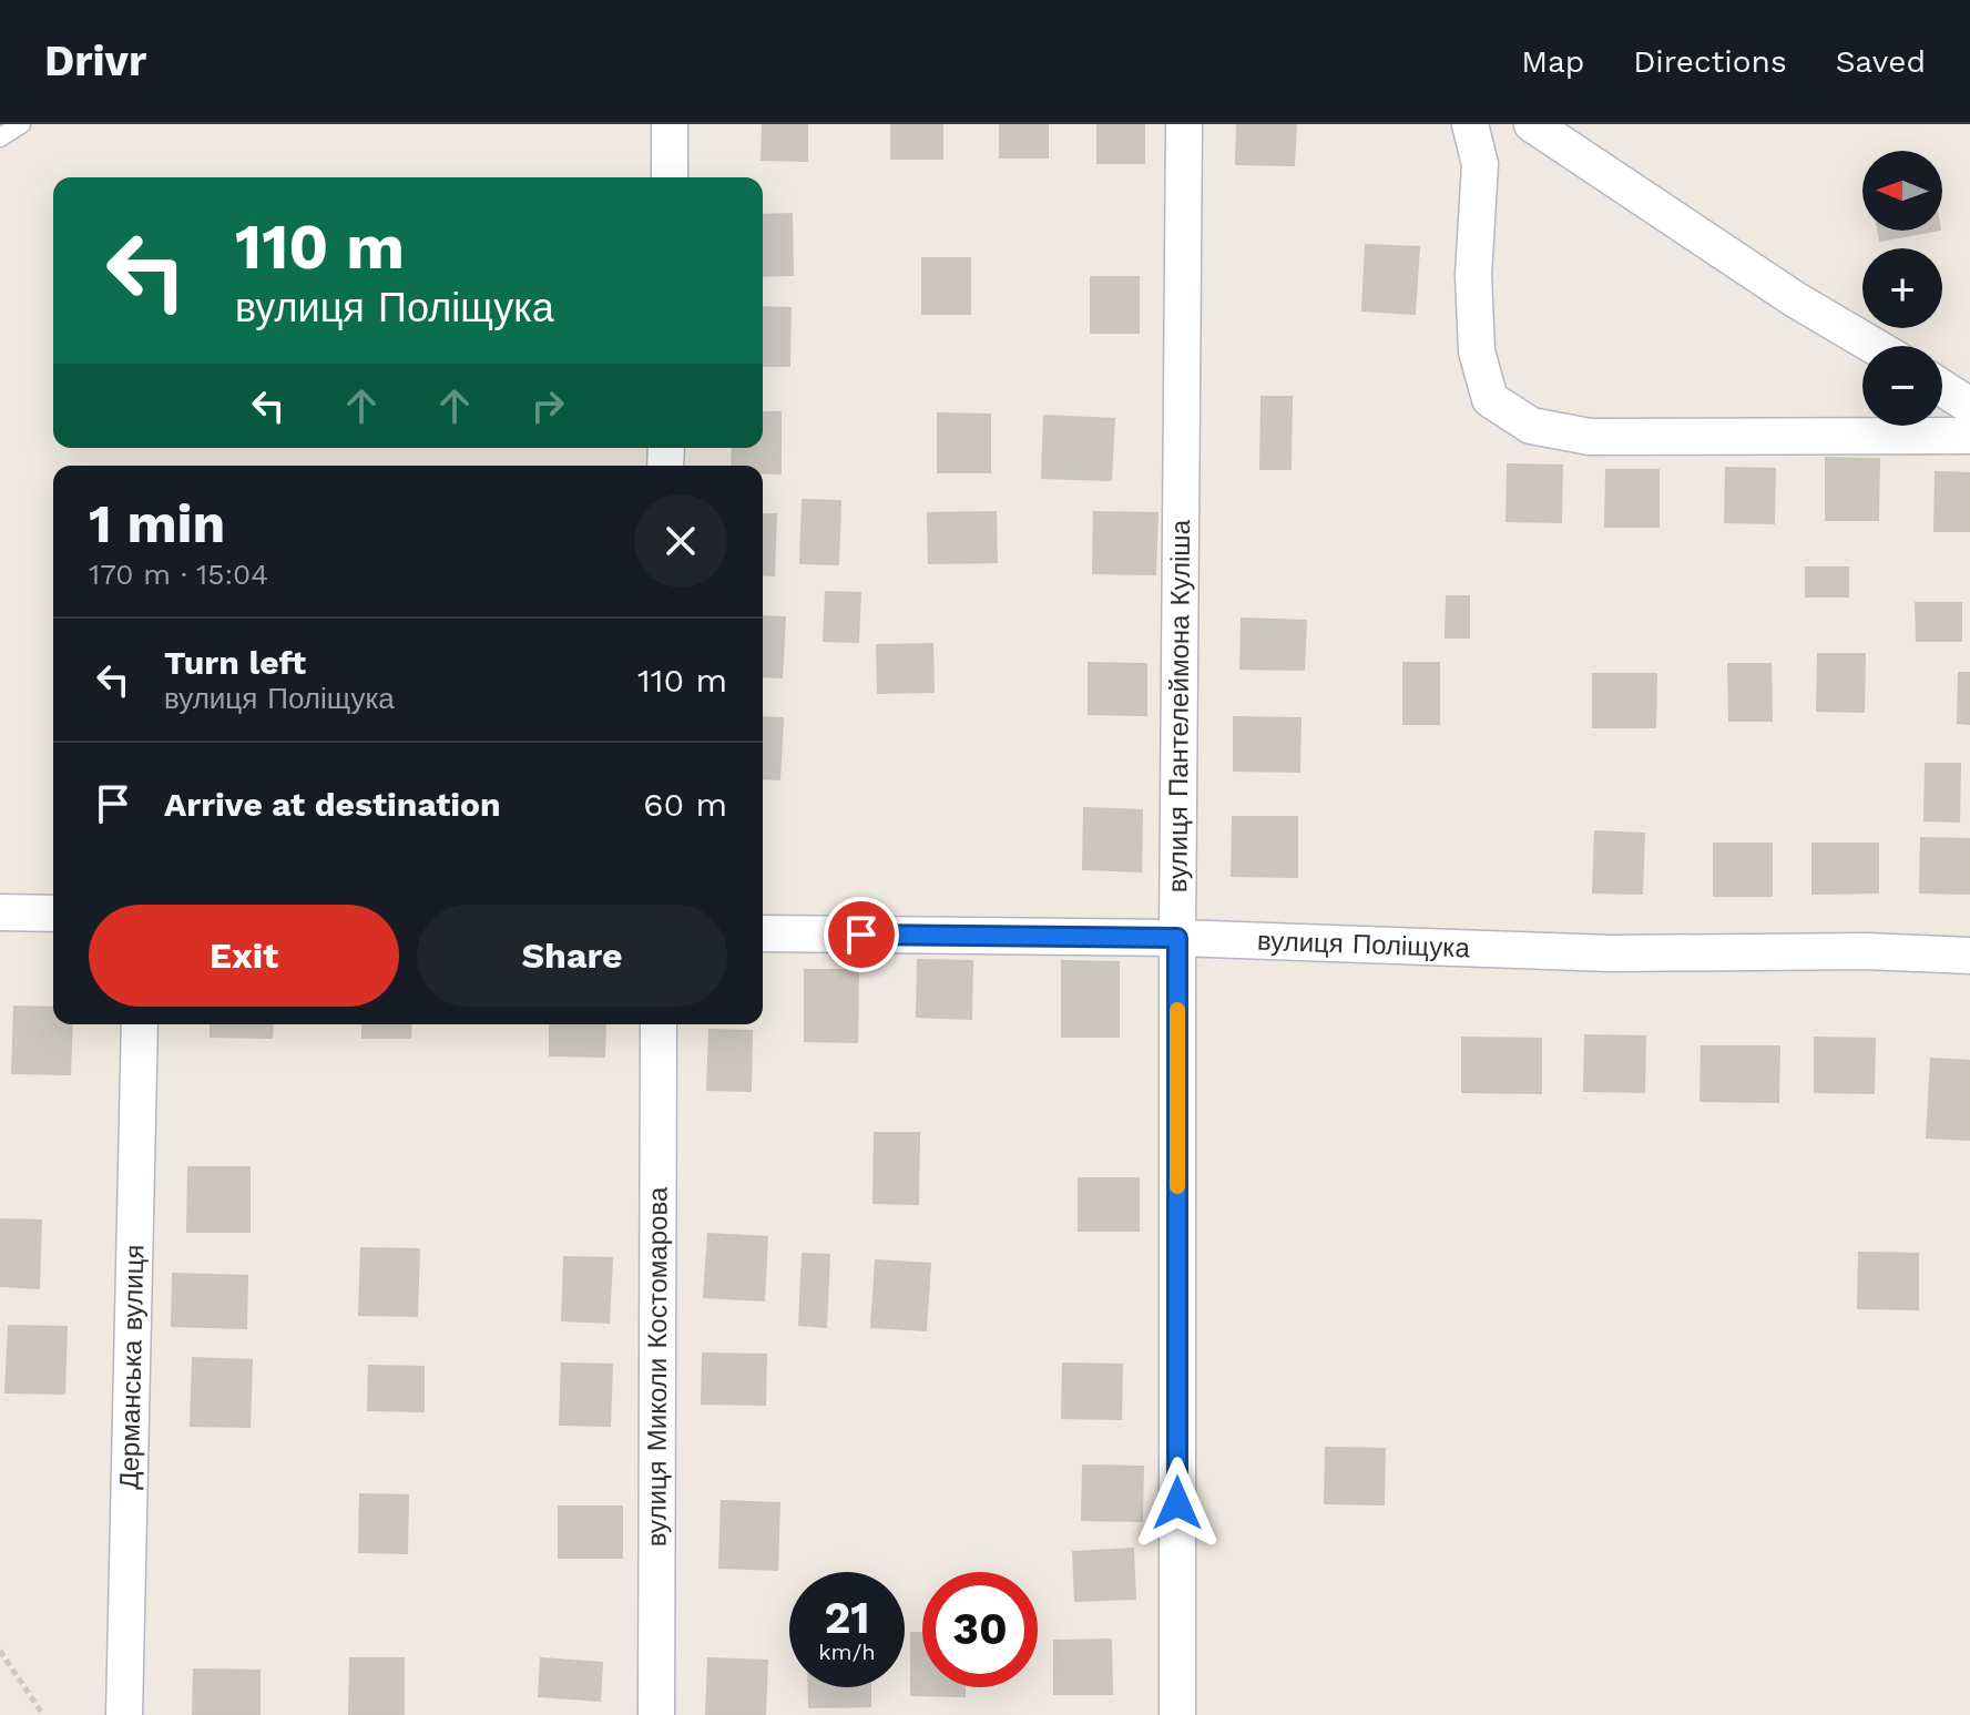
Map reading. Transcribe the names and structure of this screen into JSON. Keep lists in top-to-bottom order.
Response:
{
  "streets": {
    "street": [
      "вулиця Пантелеймона Куліша",
      "вулиця Поліщука",
      "Дерманська вулиця",
      "вулиця Миколи Костомарова"
    ]
  },
  "crossings": [
    ["вулиця Пантелеймона Куліша", "вулиця Поліщука"]
  ],
  "north": "left",
  "page": {
    "header": "Drivr",
    "nav": ["Map", "Directions", "Saved"],
    "map_buttons": ["+", "−"],
    "turn": ["110 m", "вулиця Поліщука"],
    "heading": ["1 min", "170 m · 15:04"],
    "list": [
      {
        "name": "Turn left",
        "note": "вулиця Поліщука",
        "value": "110 m"
      },
      {
        "name": "Arrive at destination",
        "value": "60 m"
      }
    ],
    "buttons": ["Exit", "Share"],
    "speed": "21 km/h",
    "limit": "30"
  }
}
